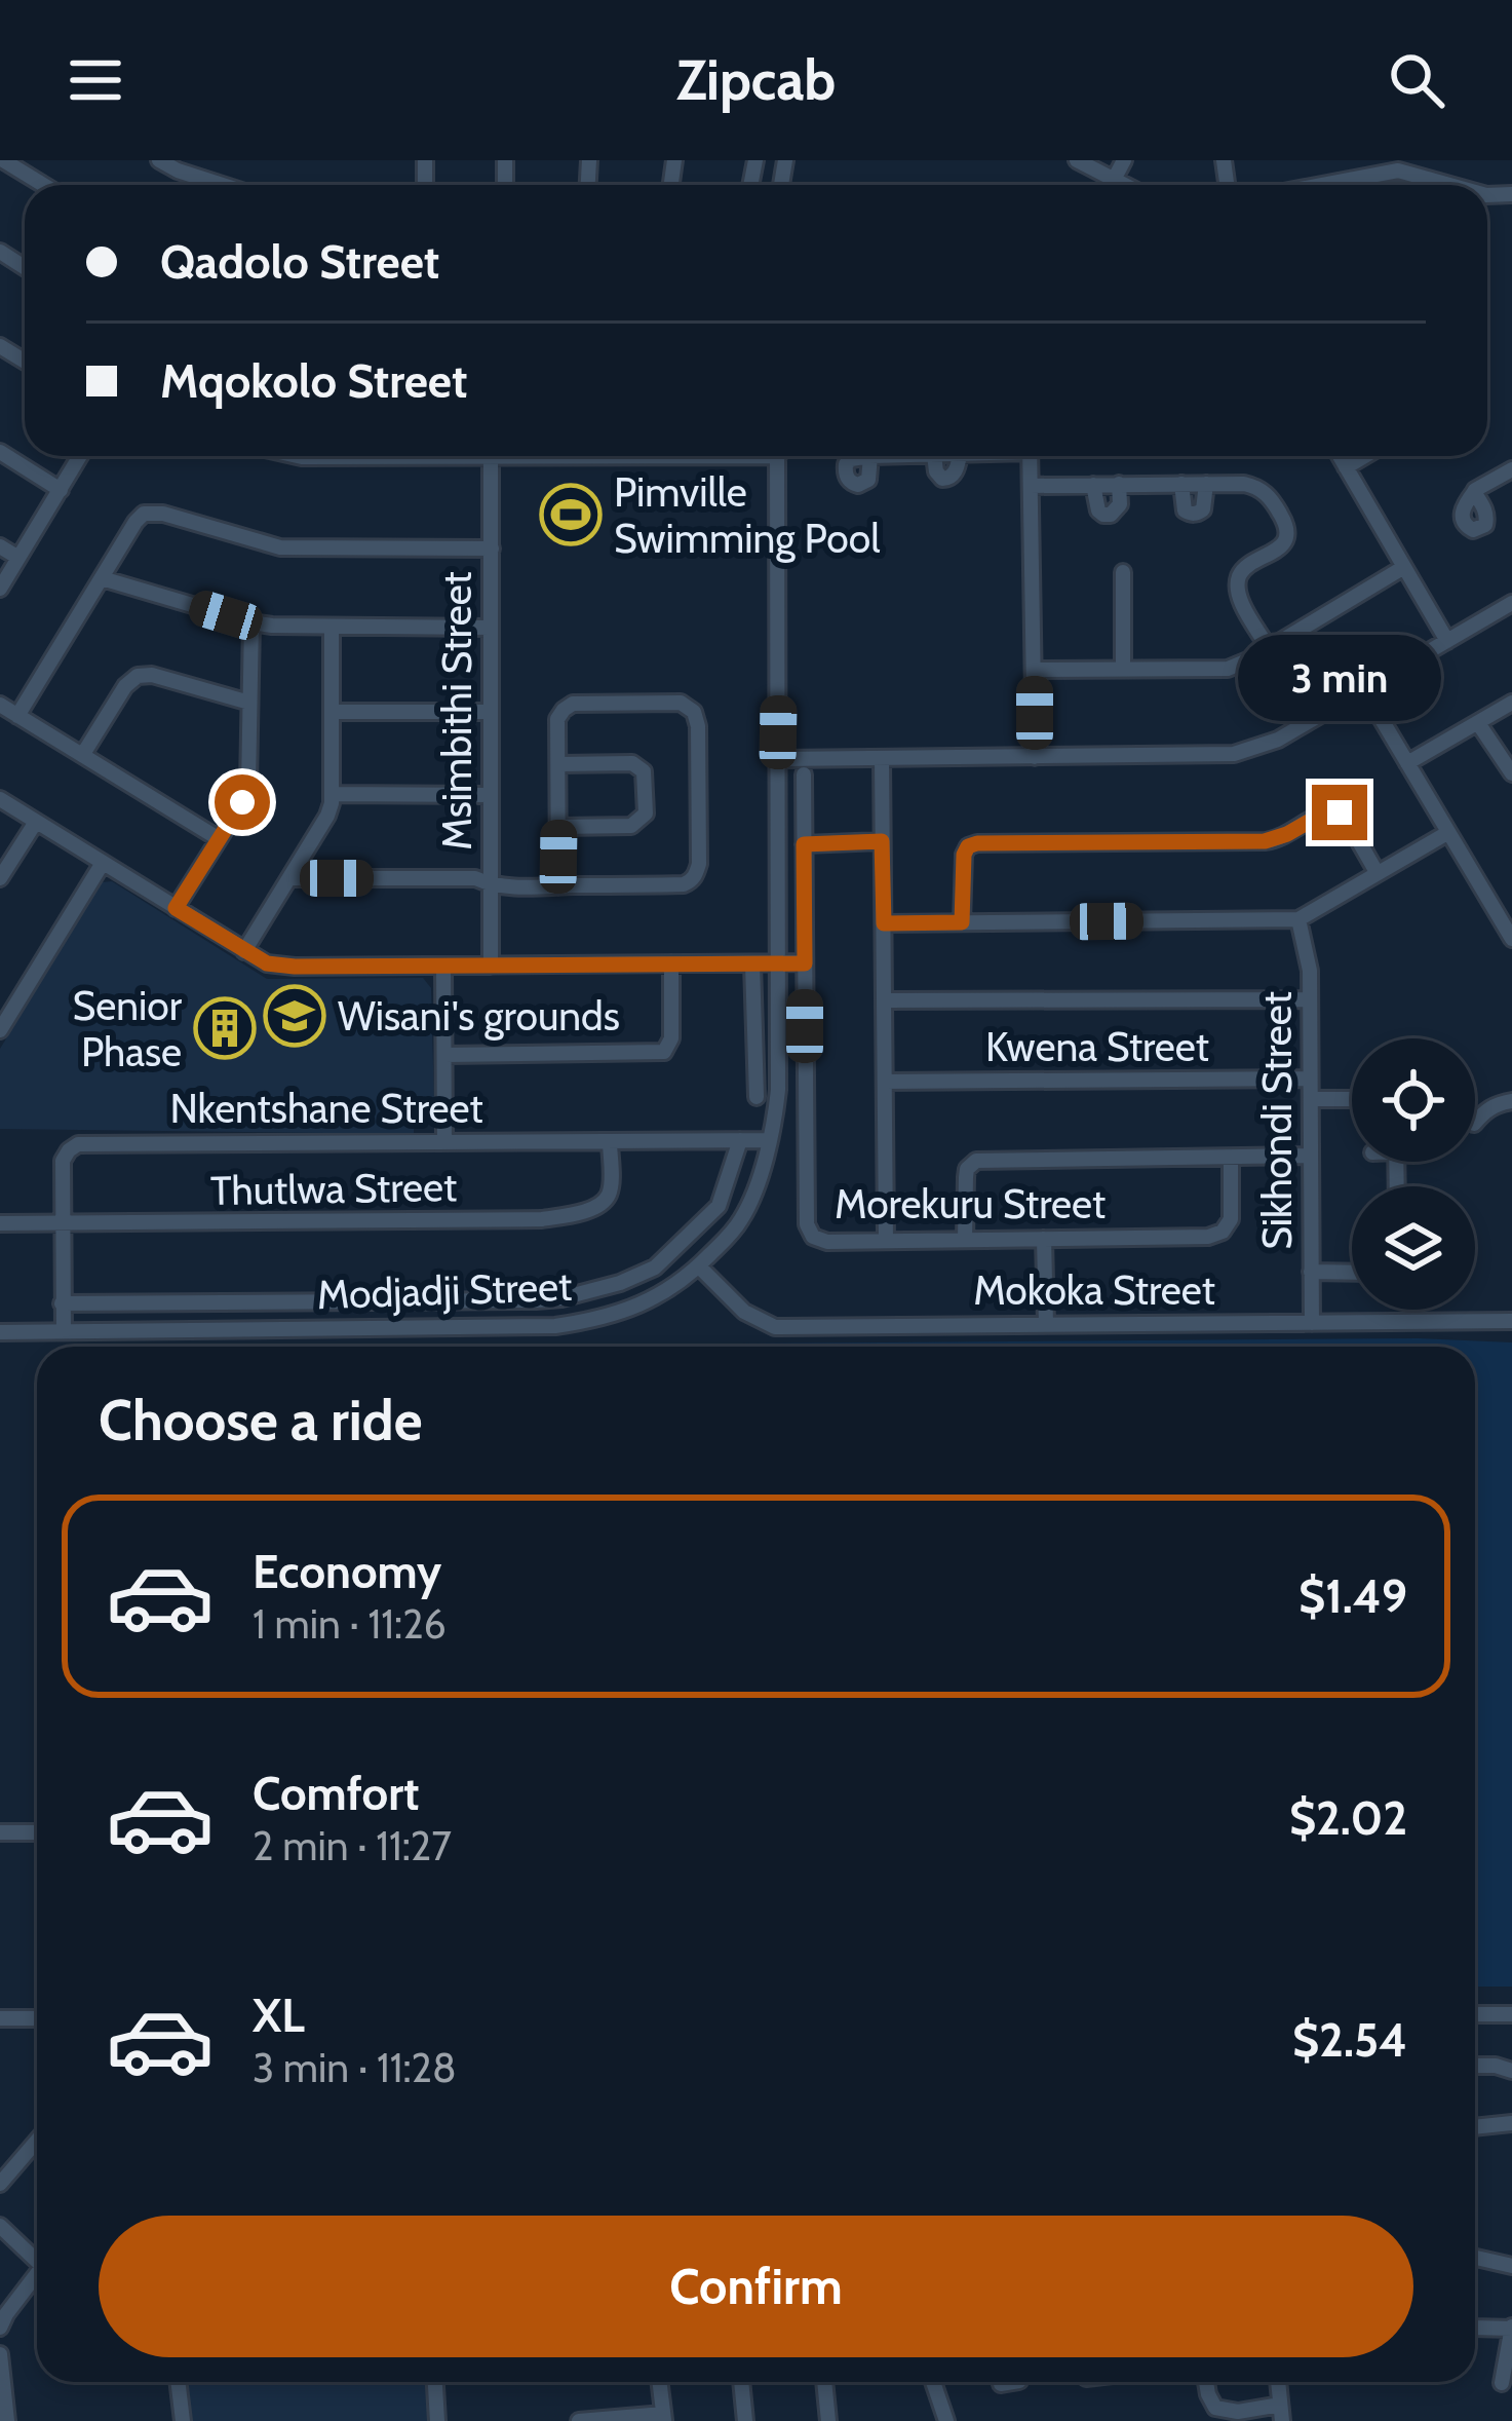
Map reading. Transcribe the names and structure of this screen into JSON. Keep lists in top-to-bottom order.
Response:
{
  "streets": {
    "street": [
      "Msimbithi Street",
      "Kwena Street",
      "Nkentshane Street",
      "Sikhondi Street",
      "Thutlwa Street",
      "Morekuru Street",
      "Modjadji Street",
      "Mokoka Street"
    ]
  },
  "crossings": [
    ["Kwena Street", "Sikhondi Street"],
    ["Nkentshane Street", "Thutlwa Street"],
    ["Nkentshane Street", "Modjadji Street"],
    ["Sikhondi Street", "Mokoka Street"],
    ["Modjadji Street", "Mokoka Street"]
  ],
  "places": {
    "sports": ["Pimville Swimming Pool"],
    "school or university": ["Wisani's grounds"],
    "building": ["Senior Phase"]
  },
  "page": {
    "header": "Zipcab",
    "banner": ["Qadolo Street", "Mqokolo Street"],
    "bubble": "3 min",
    "heading": "Choose a ride",
    "list": [
      {
        "name": "Economy",
        "note": "1 min · 11:26",
        "value": "$1.49"
      },
      {
        "name": "Comfort",
        "note": "2 min · 11:27",
        "value": "$2.02"
      },
      {
        "name": "XL",
        "note": "3 min · 11:28",
        "value": "$2.54"
      }
    ],
    "buttons": "Confirm"
  }
}
